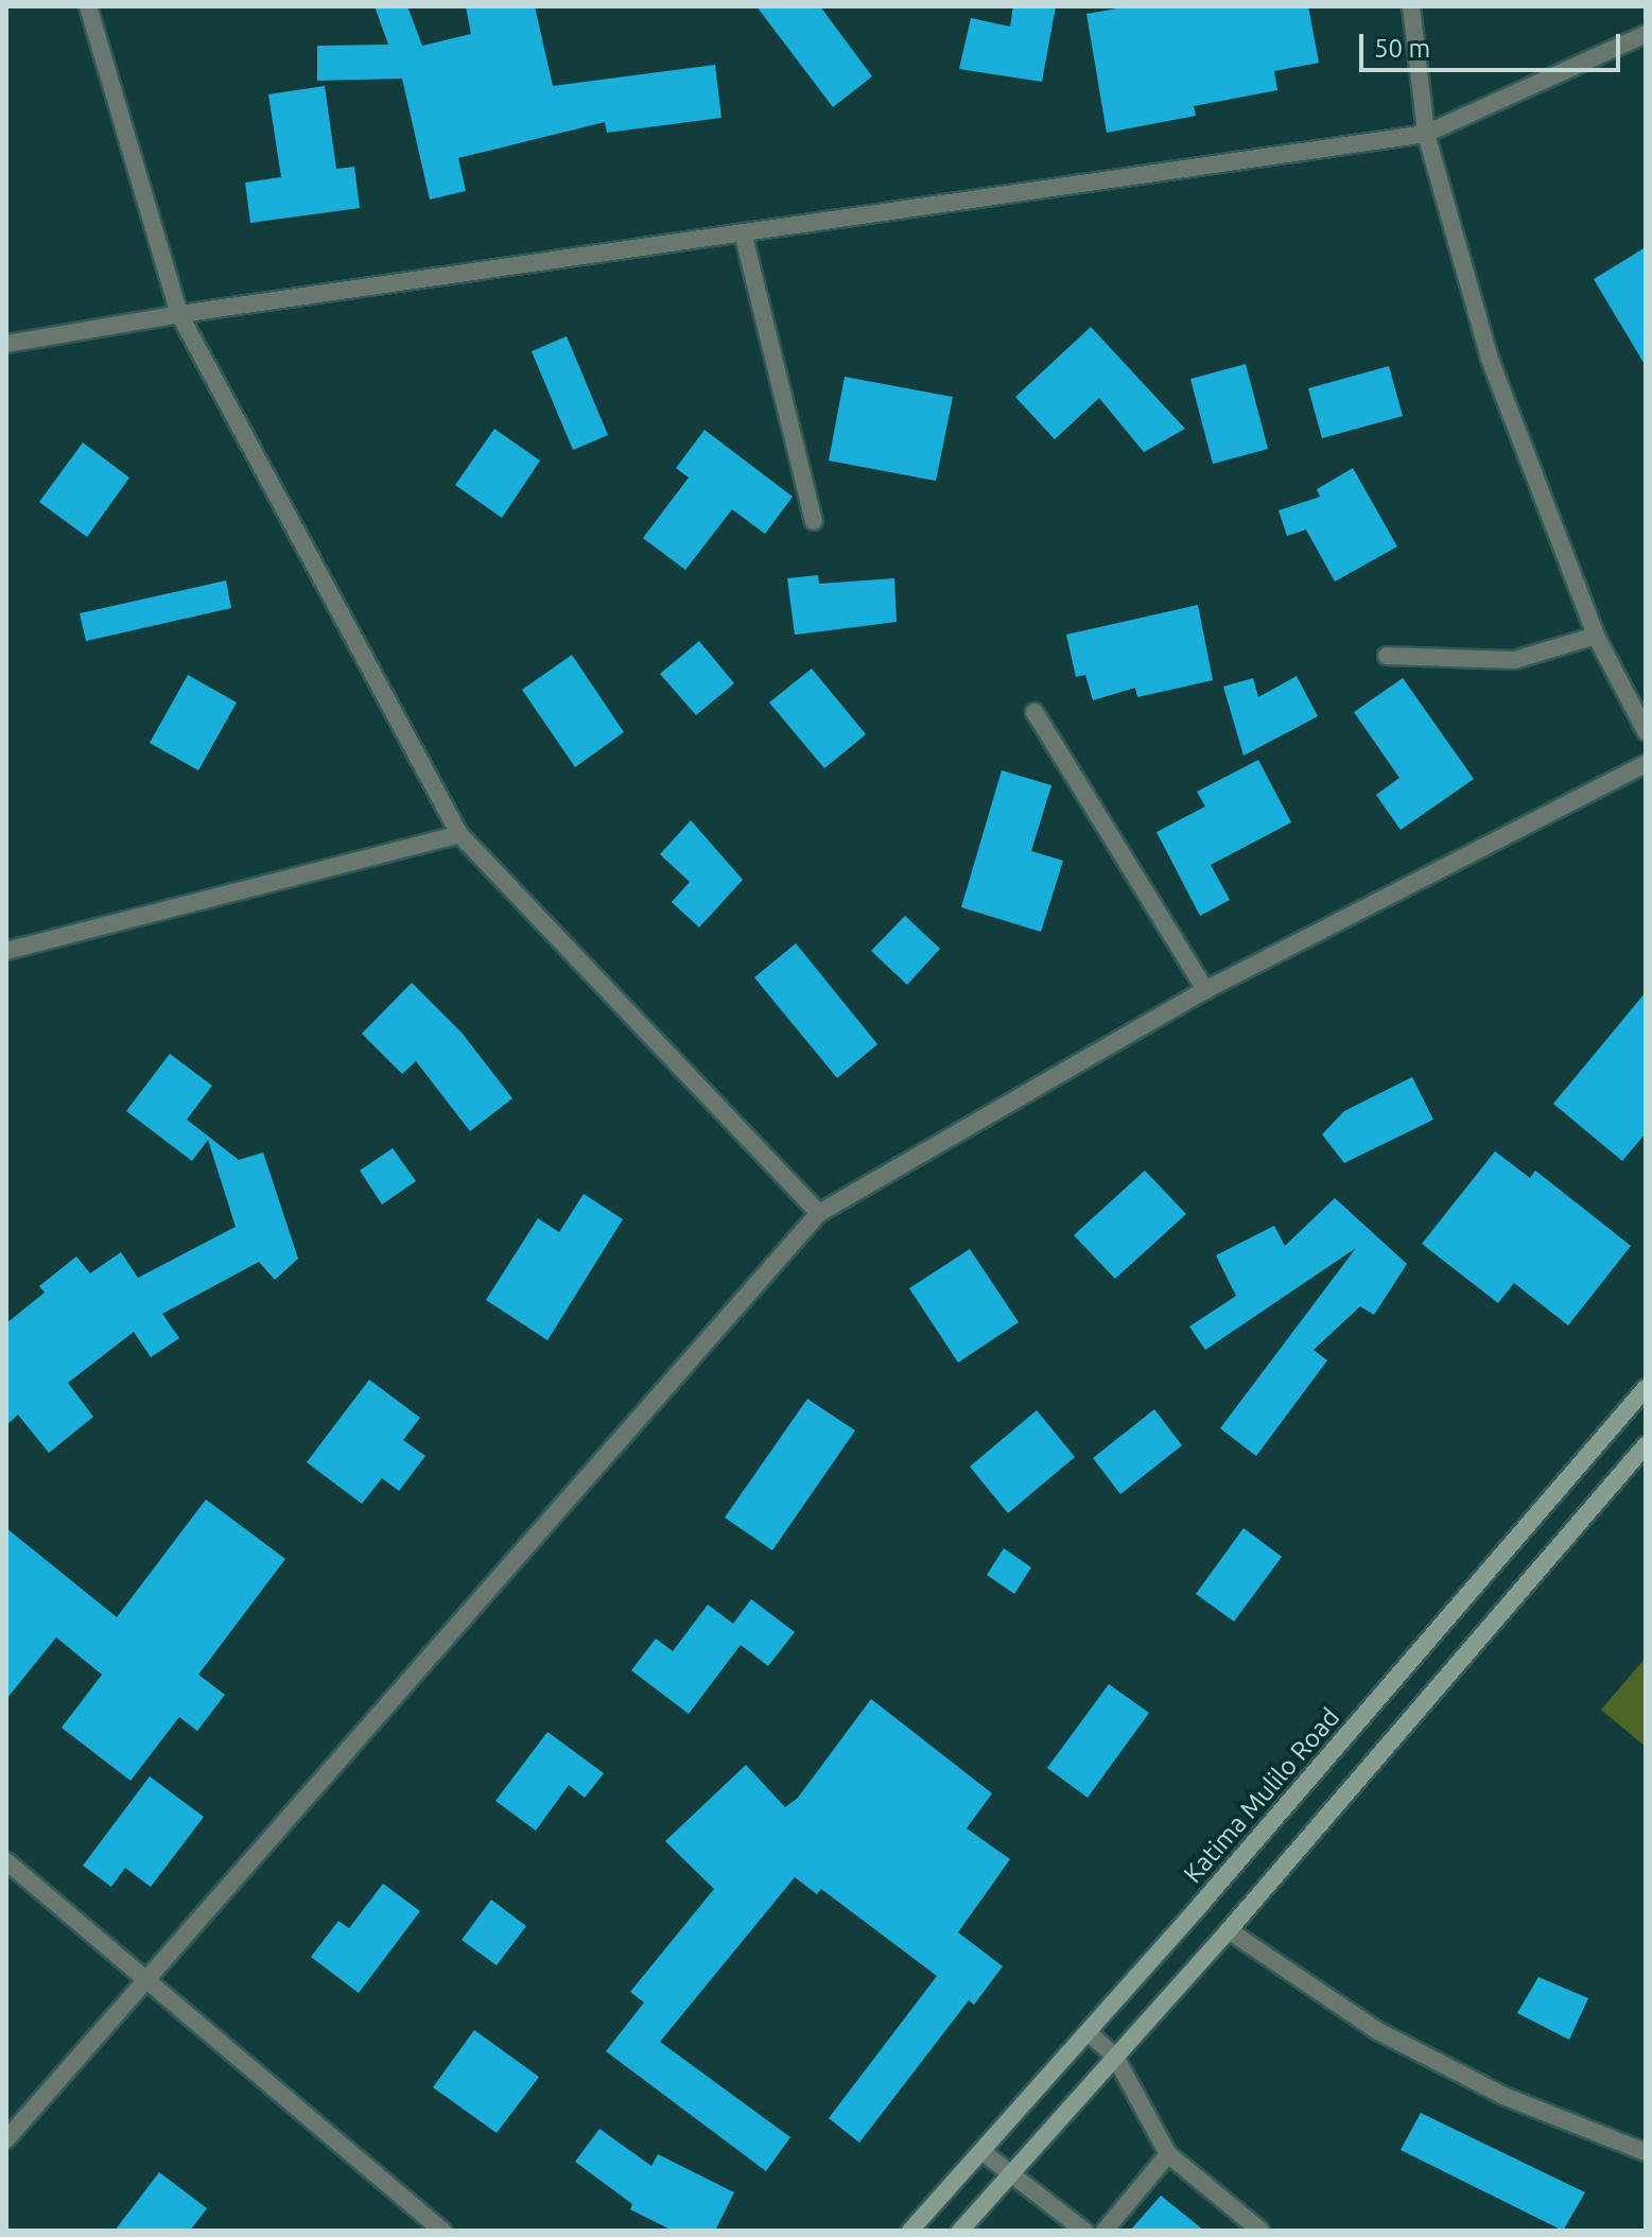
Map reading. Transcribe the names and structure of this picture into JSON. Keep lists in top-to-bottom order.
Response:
{
  "streets": {
    "main road": ["Katima Mulilo Road"]
  },
  "scale_bar": "50 m"
}
